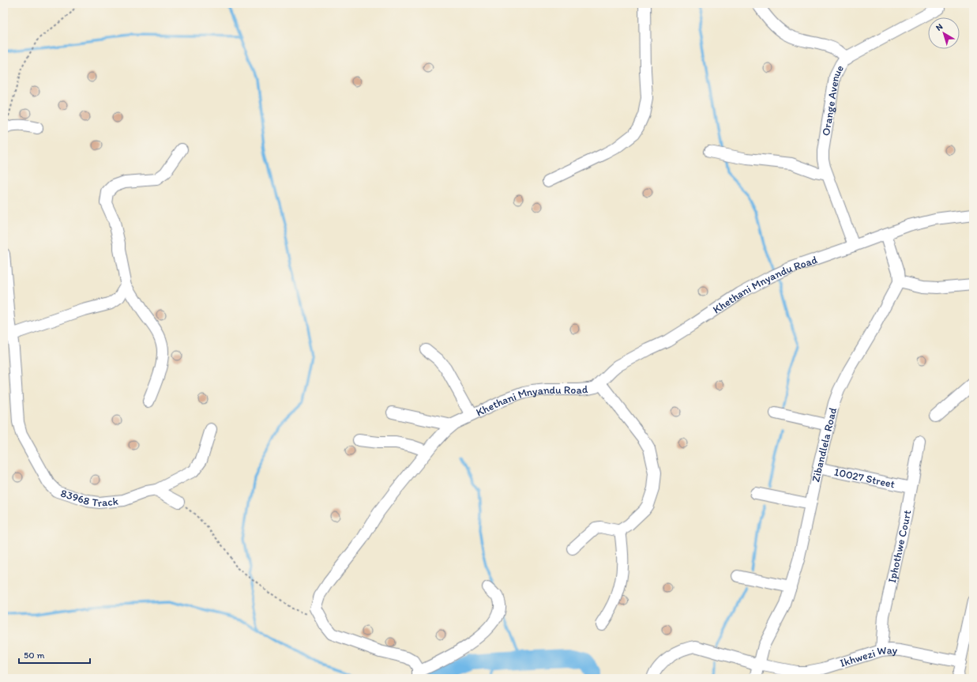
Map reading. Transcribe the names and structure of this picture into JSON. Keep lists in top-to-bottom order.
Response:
{
  "streets": {
    "street": [
      "Orange Avenue",
      "Khethani Mnyandu Road",
      "Zibandlela Road",
      "10027 Street",
      "83968 Track",
      "Iphothwe Court",
      "Ikhwezi Way"
    ]
  },
  "crossings": [
    ["Orange Avenue", "Khethani Mnyandu Road"],
    ["Zibandlela Road", "10027 Street"],
    ["Zibandlela Road", "Ikhwezi Way"],
    ["10027 Street", "Iphothwe Court"],
    ["Iphothwe Court", "Ikhwezi Way"]
  ],
  "scale_bar": "50 m",
  "north": "top left"
}
